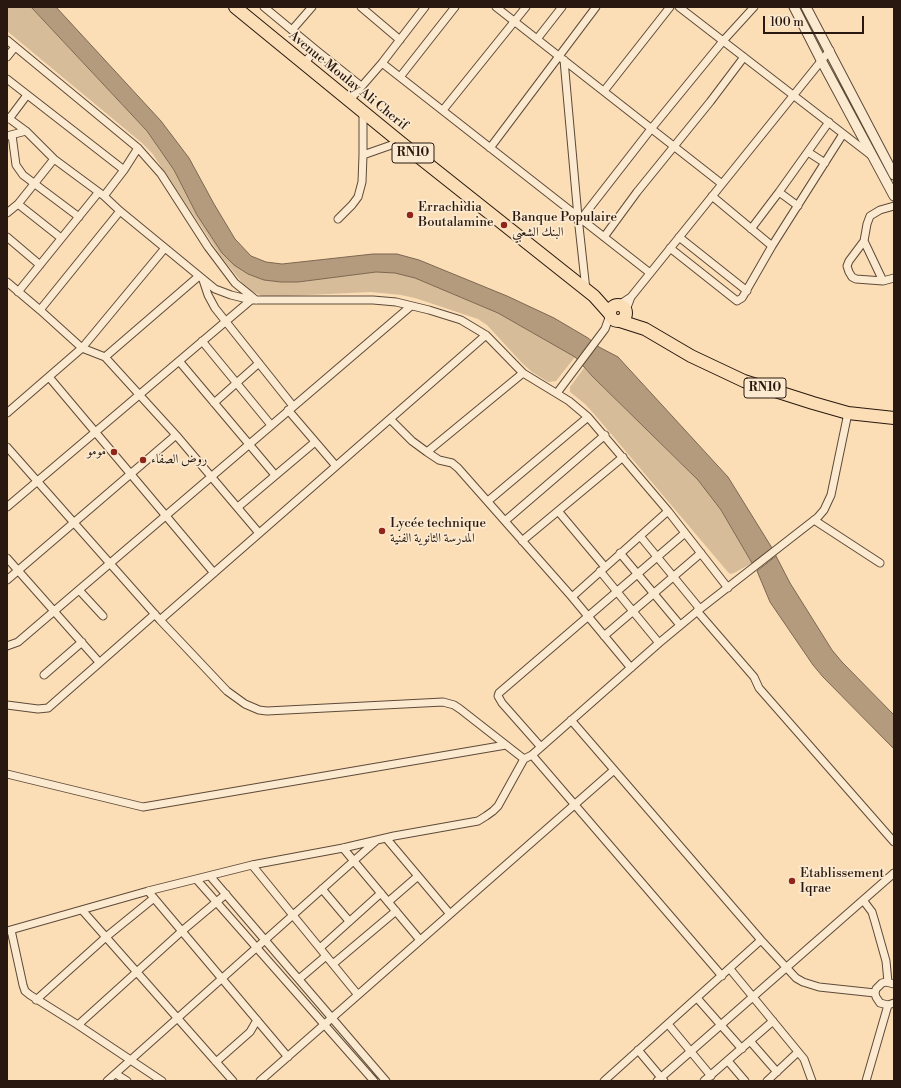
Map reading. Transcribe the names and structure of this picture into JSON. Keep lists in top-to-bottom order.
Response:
{
  "streets": {
    "main road": ["Avenue Moulay Ali Cherif", "RN10"]
  },
  "crossings": [
    ["Avenue Moulay Ali Cherif", "RN10"]
  ],
  "places": [
    "Errachidia Boutalamine",
    "Banque Populaire البنك الشعبي",
    "مومو",
    "روض الصفاء",
    "Lycée technique المدرسة الثانوية الفنية",
    "Etablissement Iqrae"
  ],
  "scale_bar": "100 m"
}
